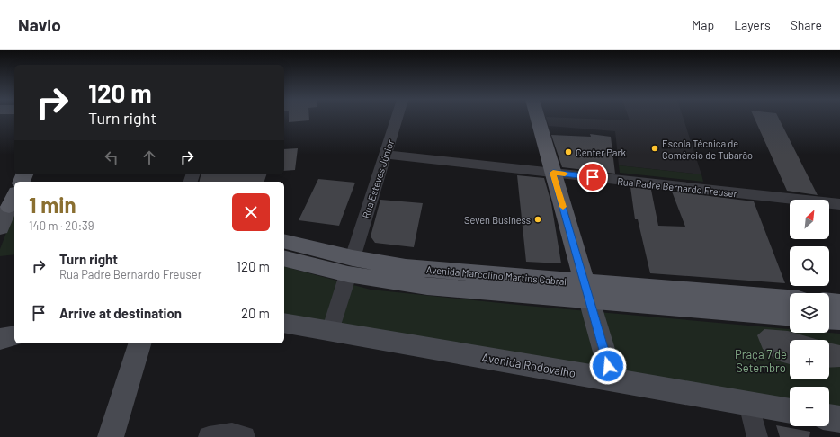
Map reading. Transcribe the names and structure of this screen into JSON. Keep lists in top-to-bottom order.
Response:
{
  "streets": {
    "main road": ["Avenida Marcolino Martins Cabral"],
    "street": ["Rua Esteves Júnior", "Rua Padre Bernardo Freuser", "Avenida Rodovalho"]
  },
  "crossings": [
    ["Rua Esteves Júnior", "Rua Padre Bernardo Freuser"],
    ["Rua Esteves Júnior", "Avenida Marcolino Martins Cabral"],
    ["Rua Esteves Júnior", "Avenida Rodovalho"]
  ],
  "parks": ["Praça 7 de Setembro"],
  "places": ["Escola Técnica de Comércio de Tubarão", "Center Park", "Seven Business"],
  "north": "top right",
  "page": {
    "header": "Navio",
    "nav": ["Map", "Layers", "Share"],
    "turn": ["120 m", "Turn right"],
    "heading": ["1 min", "140 m · 20:39"],
    "map_buttons": ["+", "−"],
    "list": [
      {
        "name": "Turn right",
        "note": "Rua Padre Bernardo Freuser",
        "value": "120 m"
      },
      {
        "name": "Arrive at destination",
        "value": "20 m"
      }
    ]
  }
}
